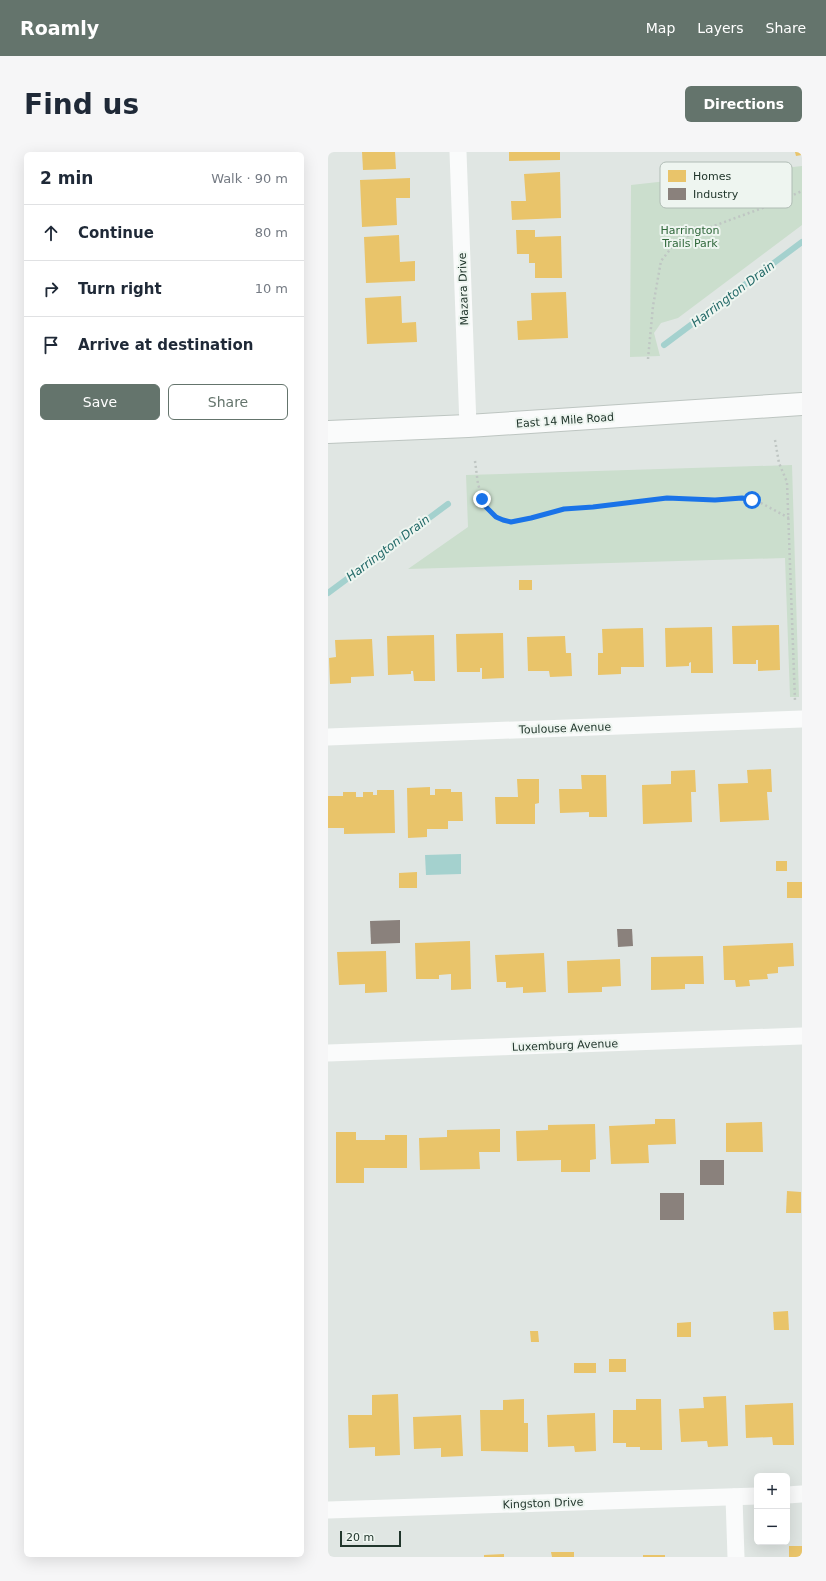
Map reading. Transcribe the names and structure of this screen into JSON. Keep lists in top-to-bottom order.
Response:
{
  "streets": {
    "main road": ["East 14 Mile Road"],
    "street": [
      "Mazara Drive",
      "Toulouse Avenue",
      "Luxemburg Avenue",
      "Kingston Drive"
    ]
  },
  "crossings": [
    ["Mazara Drive", "East 14 Mile Road"]
  ],
  "water": ["Harrington Drain"],
  "parks": ["Harrington Trails Park"],
  "legend": ["Homes", "Industry"],
  "scale_bar": "20 m",
  "page": {
    "header": "Roamly",
    "nav": ["Map", "Layers", "Share"],
    "buttons": [
      "Directions",
      ["Save", "Share"]
    ],
    "title": "Find us",
    "heading": ["2 min", "Walk · 90 m"],
    "list": [
      ["Continue", "80 m"],
      ["Turn right", "10 m"],
      "Arrive at destination"
    ],
    "map_buttons": ["+", "−"],
    "scale": "20 m"
  }
}
